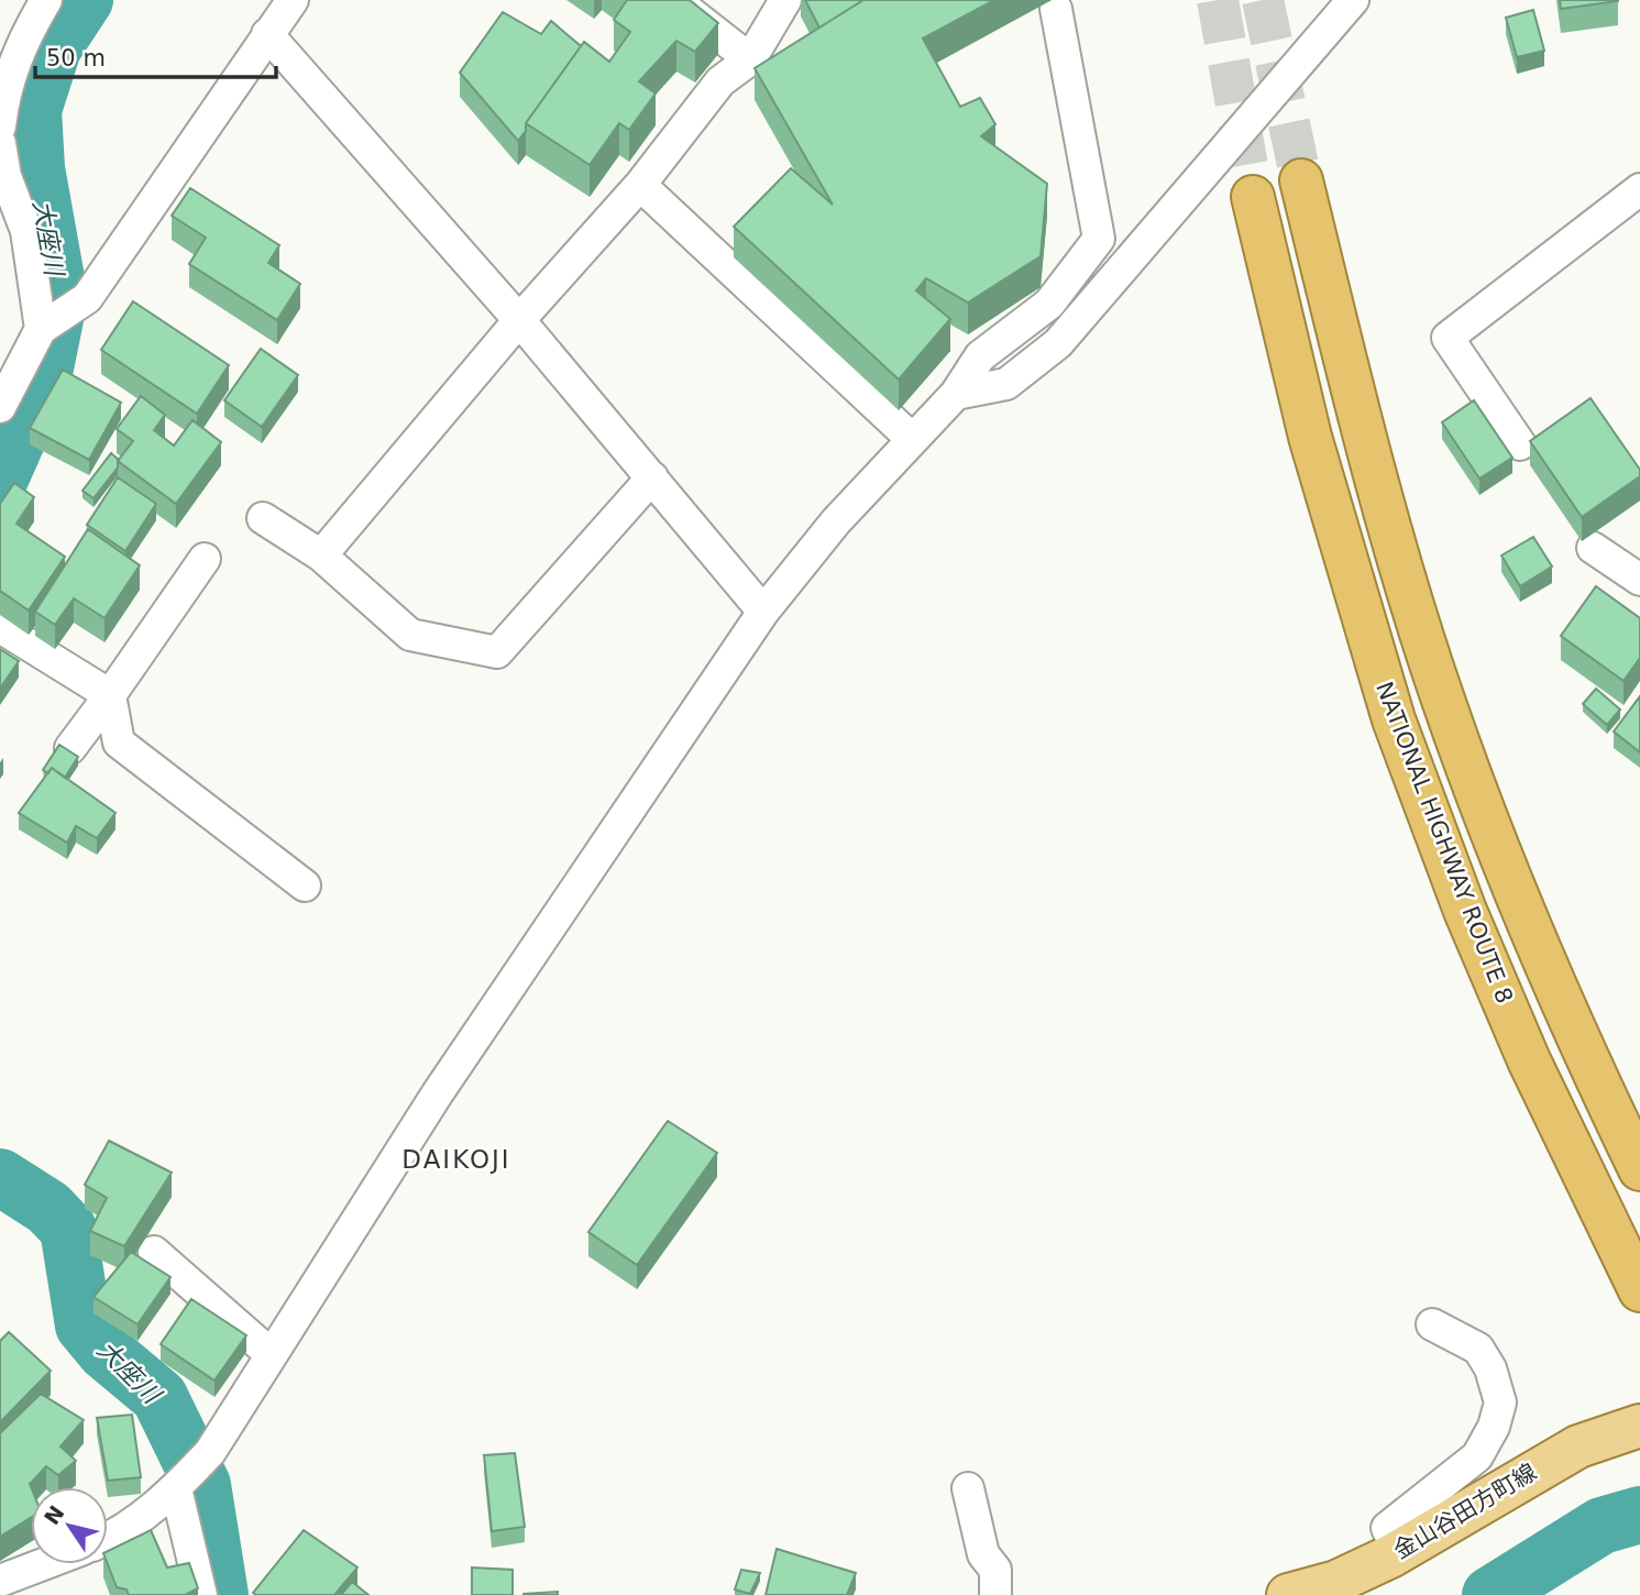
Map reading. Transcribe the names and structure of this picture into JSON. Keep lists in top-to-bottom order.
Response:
{
  "streets": {
    "highway": ["NATIONAL HIGHWAY ROUTE 8"],
    "main road": ["金山谷田方町線"]
  },
  "districts": ["DAIKOJI"],
  "water": ["大座川"],
  "scale_bar": "50 m",
  "north": "top left"
}
